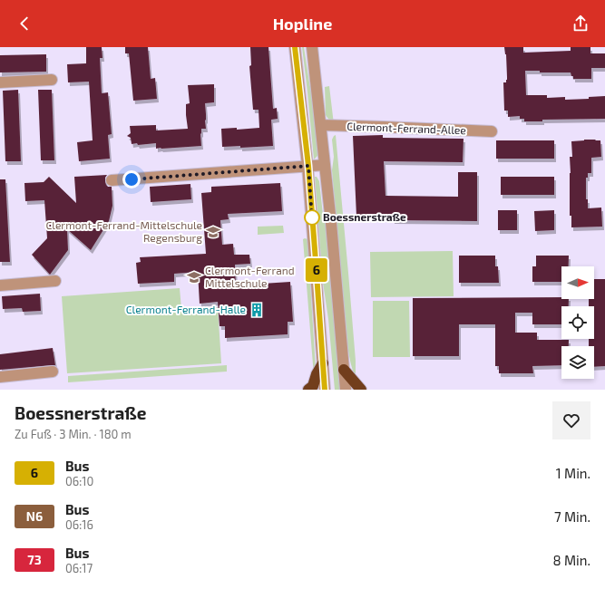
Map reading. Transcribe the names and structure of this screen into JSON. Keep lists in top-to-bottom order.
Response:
{
  "streets": {
    "street": ["Clermont-Ferrand-Allee"]
  },
  "places": {
    "other": ["Boessnerstraße"],
    "school or university": ["Clermont-Ferrand-Mittelschule Regensburg", "Clermont-Ferrand Mittelschule"],
    "building": ["Clermont-Ferrand-Halle"]
  },
  "lines": ["bus line 6"],
  "north": "right",
  "page": {
    "header": "Hopline",
    "on_map": "6",
    "heading": ["Boessnerstraße", "Zu Fuß · 3 Min. · 180 m"],
    "list": [
      {
        "mark": "6",
        "name": "Bus",
        "note": "06:10",
        "value": "1 Min."
      },
      {
        "mark": "N6",
        "name": "Bus",
        "note": "06:16",
        "value": "7 Min."
      },
      {
        "mark": "73",
        "name": "Bus",
        "note": "06:17",
        "value": "8 Min."
      }
    ]
  }
}
